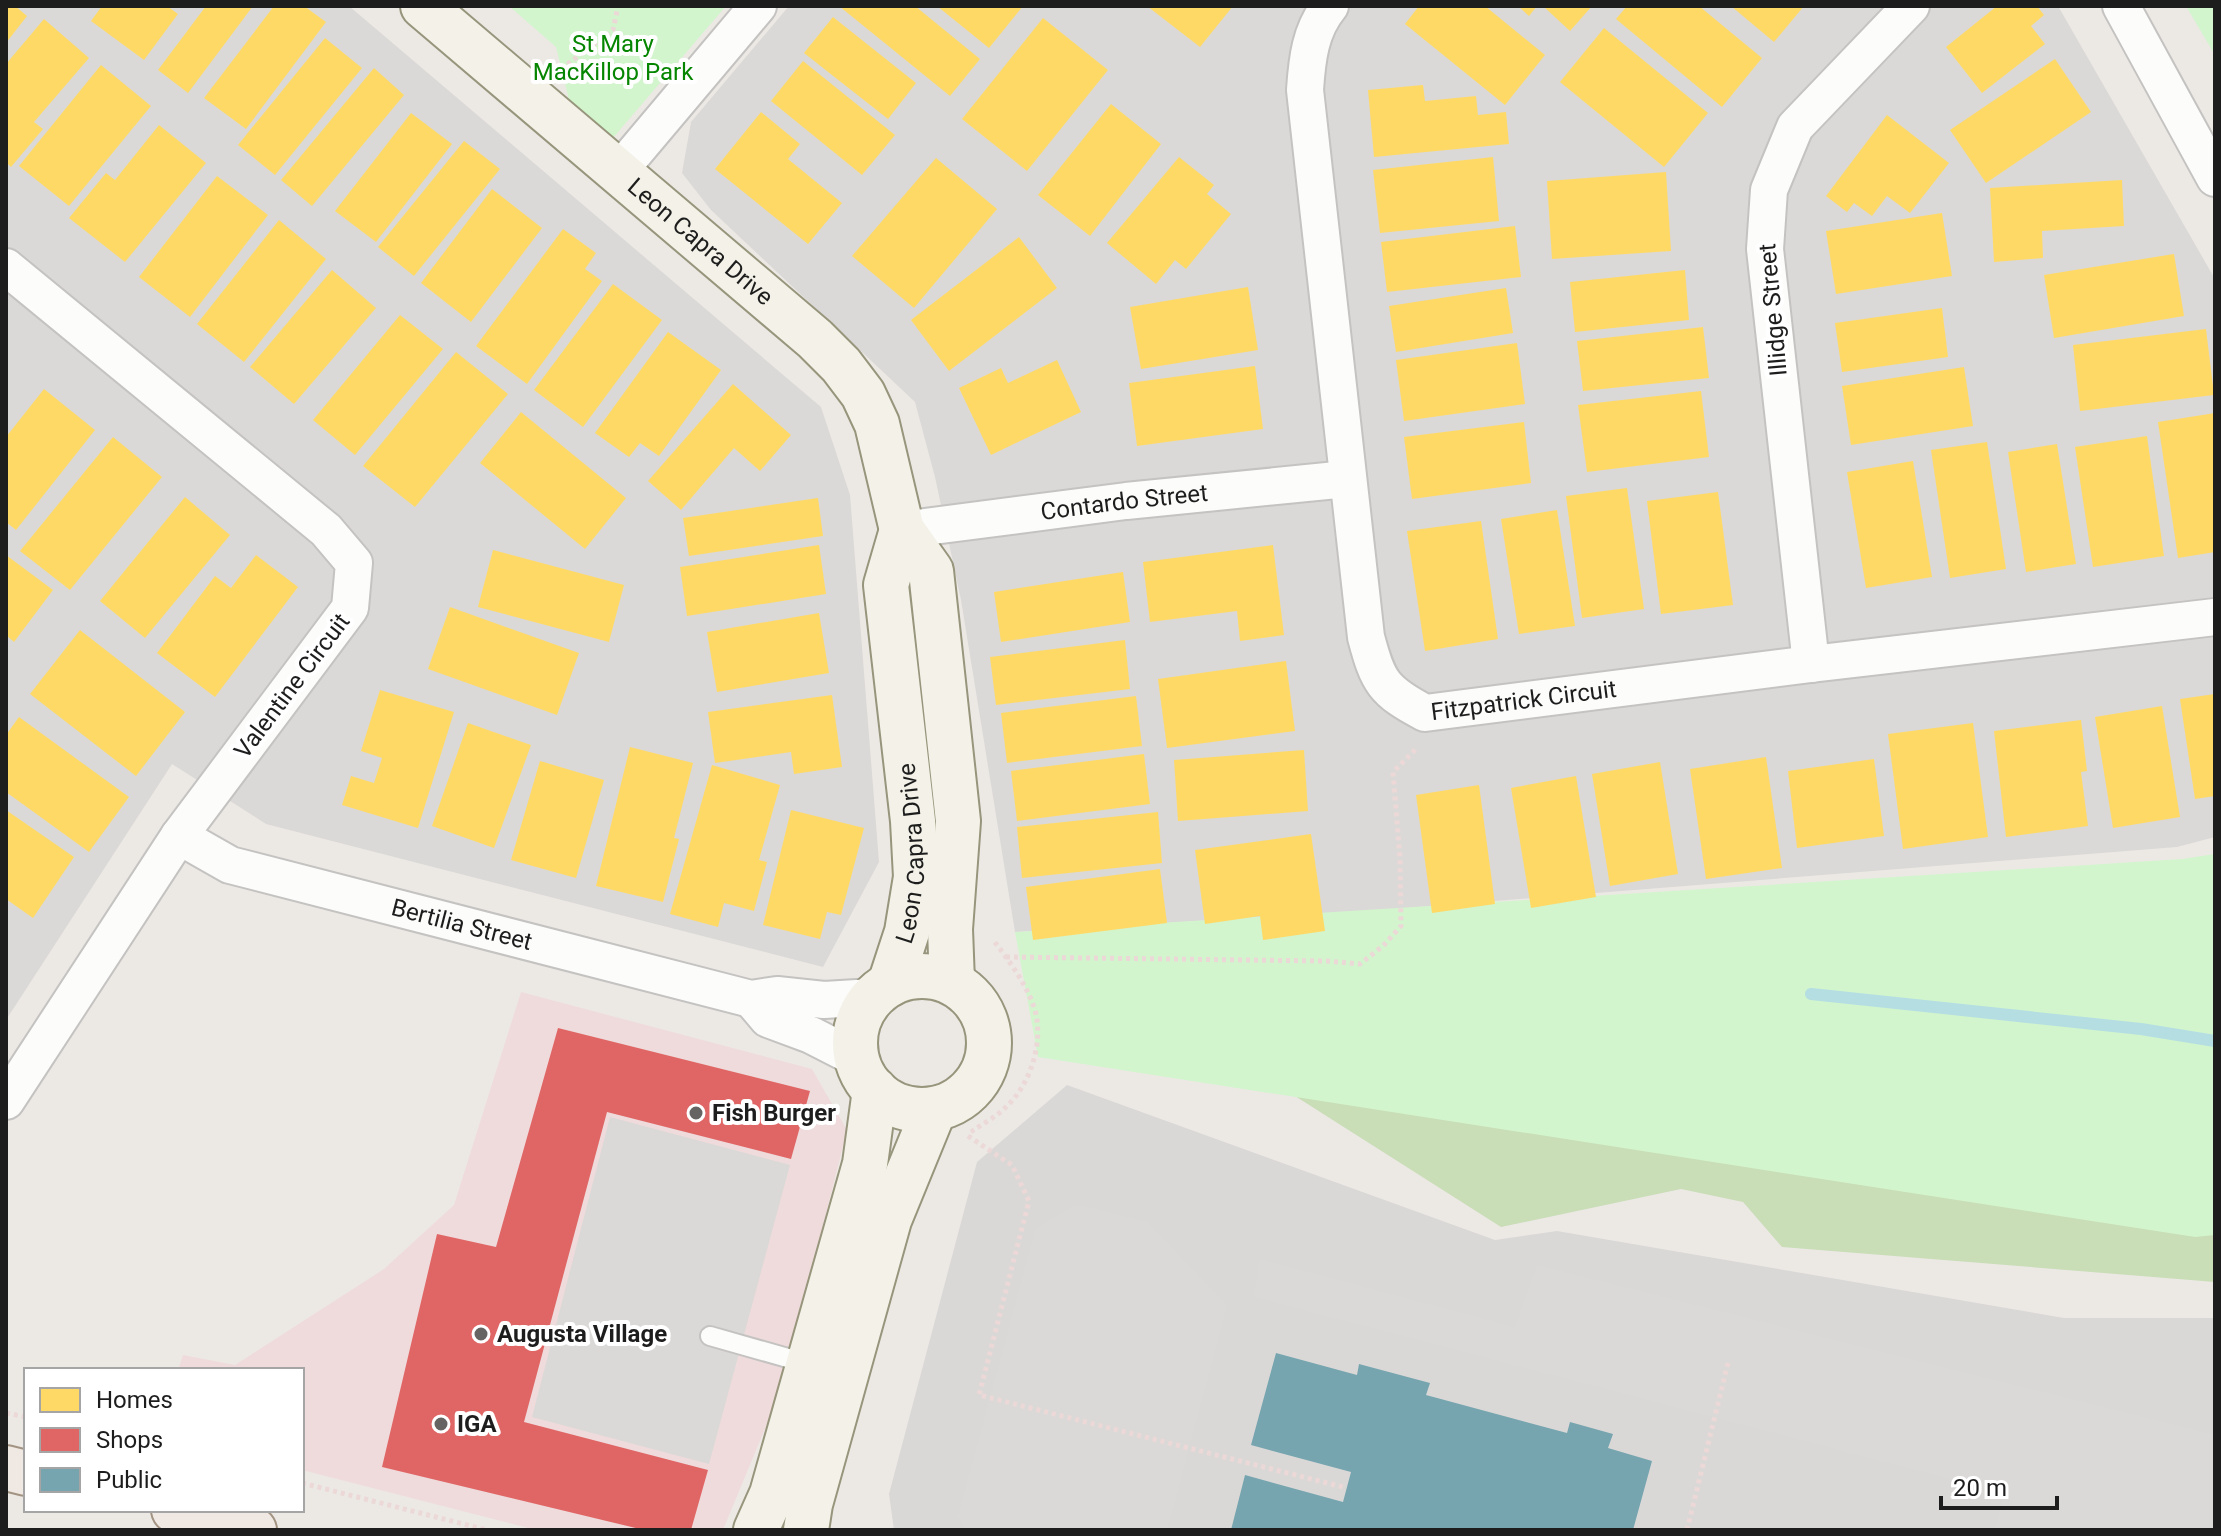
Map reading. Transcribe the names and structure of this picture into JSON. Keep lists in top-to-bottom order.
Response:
{
  "streets": {
    "street": [
      "Leon Capra Drive",
      "Illidge Street",
      "Contardo Street",
      "Valentine Circuit",
      "Fitzpatrick Circuit",
      "Bertilia Street"
    ]
  },
  "crossings": [
    ["Leon Capra Drive", "Contardo Street"],
    ["Leon Capra Drive", "Bertilia Street"],
    ["Illidge Street", "Fitzpatrick Circuit"],
    ["Contardo Street", "Fitzpatrick Circuit"],
    ["Valentine Circuit", "Bertilia Street"]
  ],
  "parks": ["St Mary MacKillop Park"],
  "places": ["Fish Burger", "Augusta Village", "IGA"],
  "legend": ["Homes", "Shops", "Public"],
  "scale_bar": "20 m"
}
